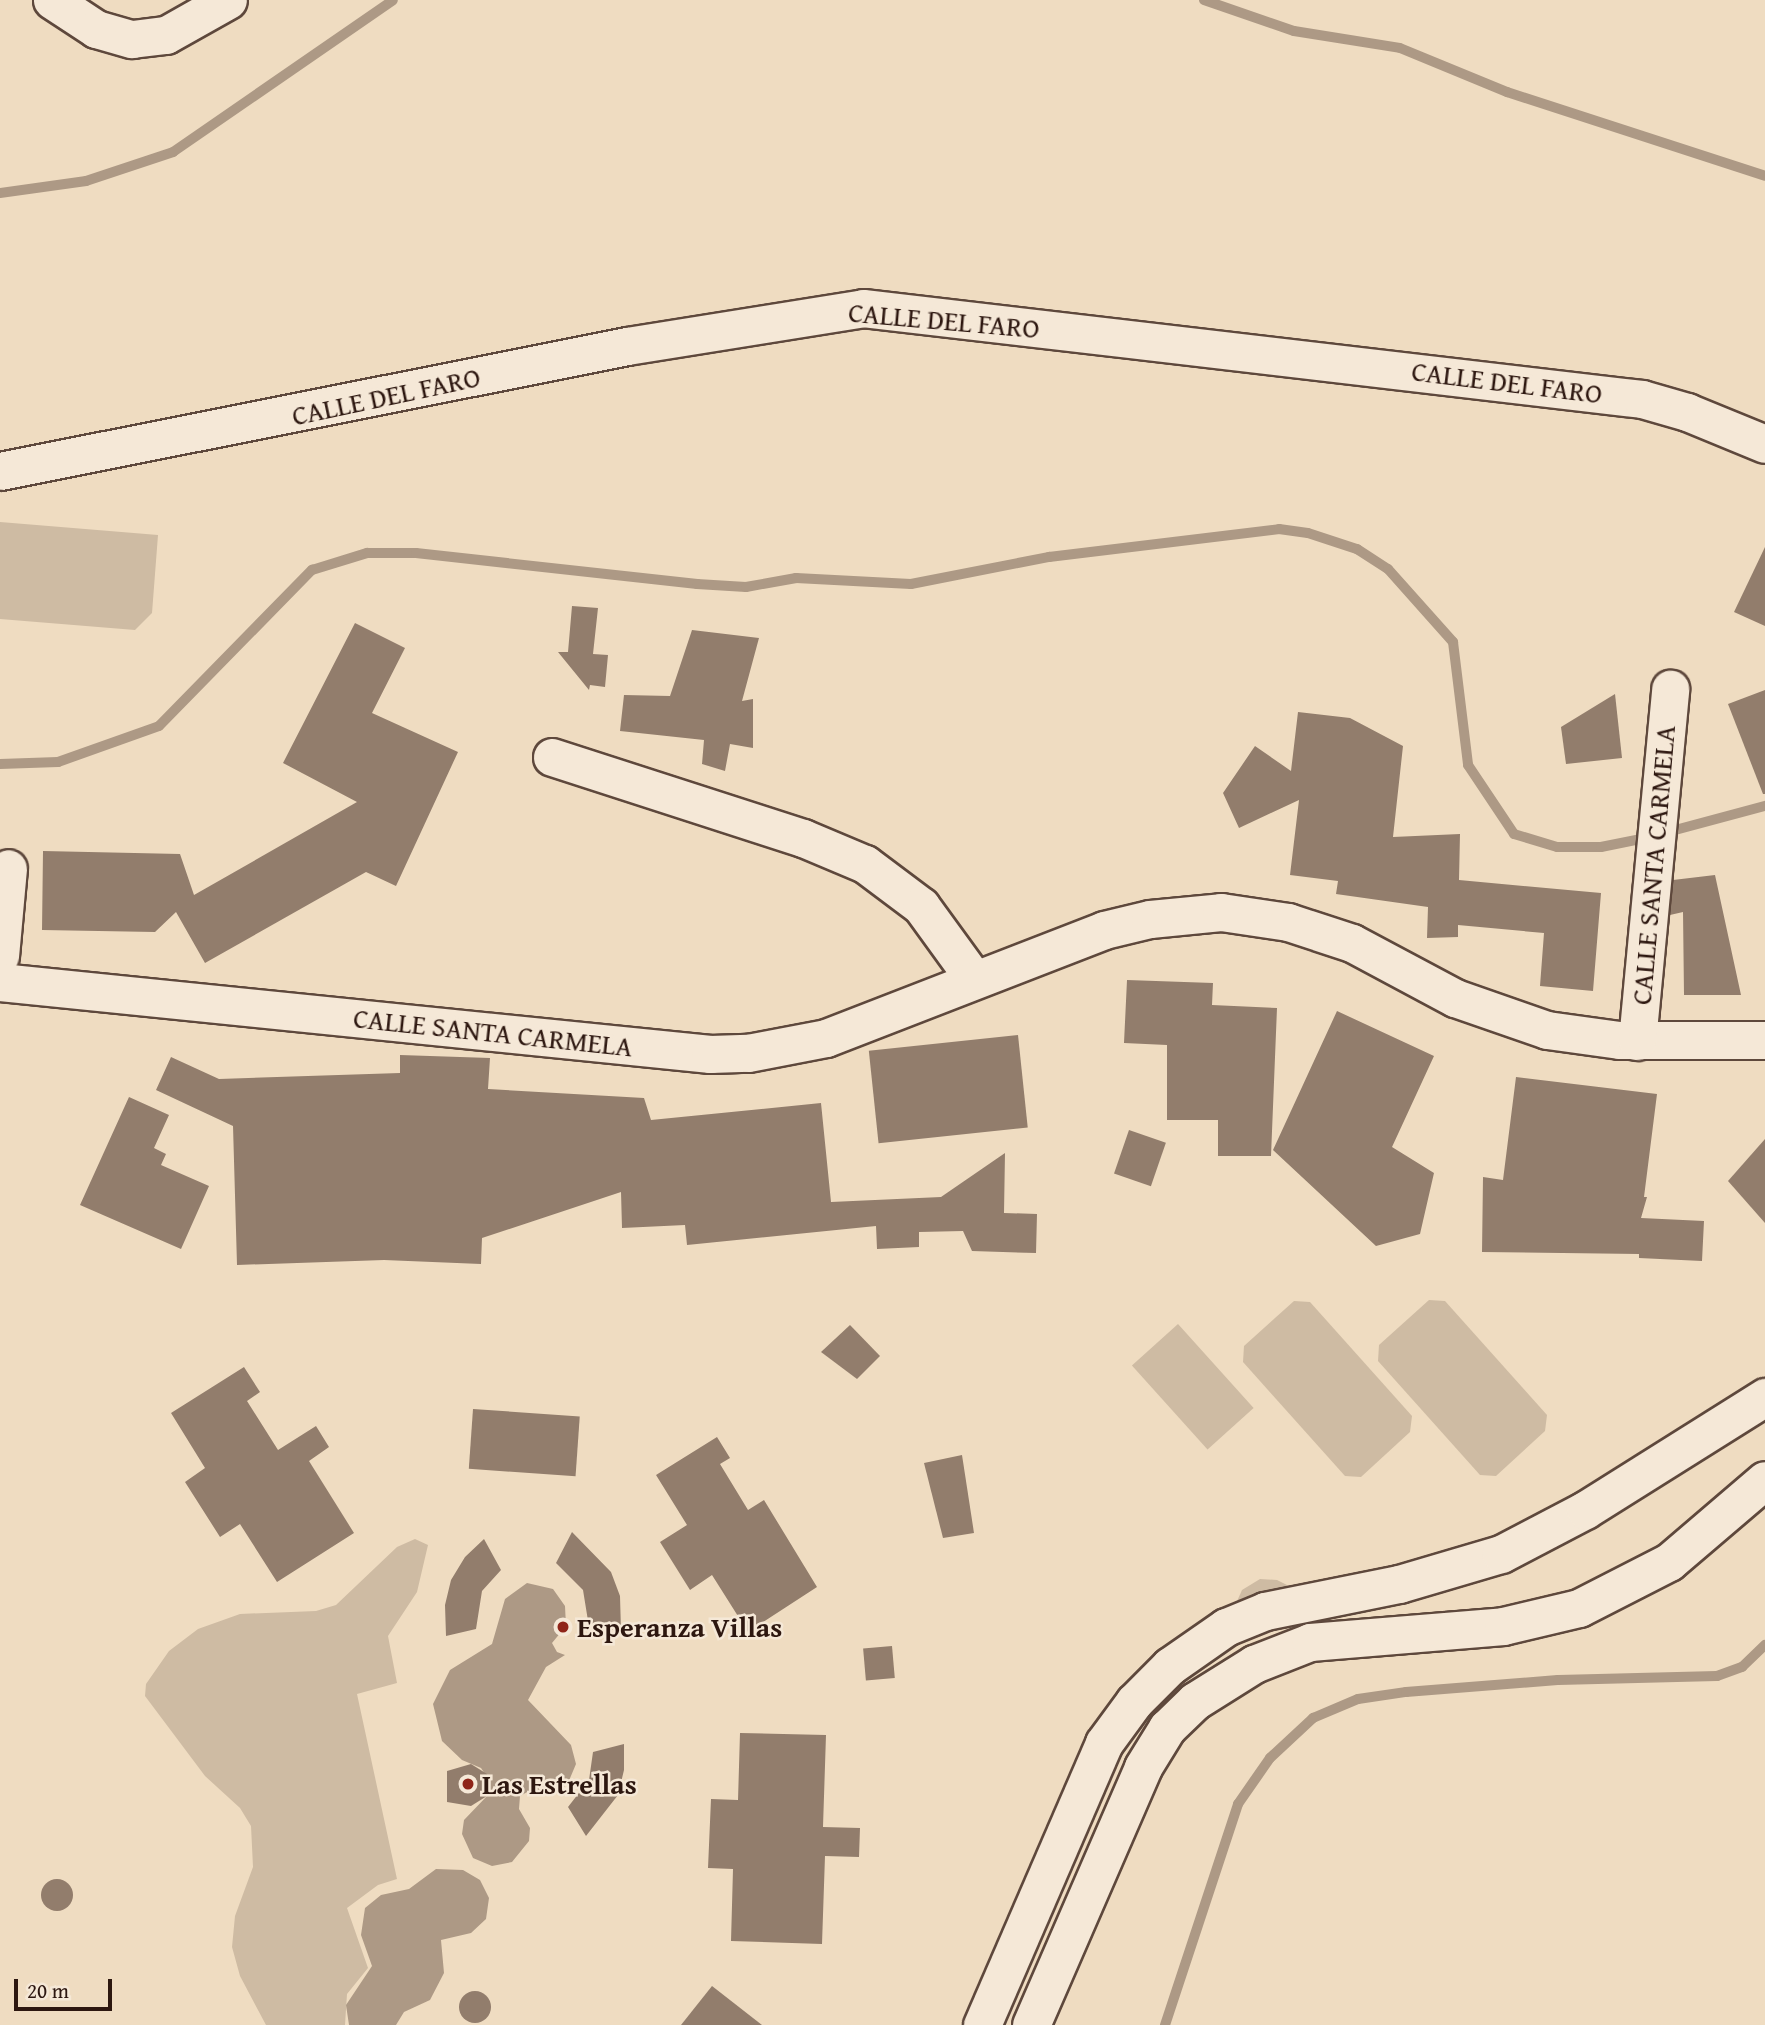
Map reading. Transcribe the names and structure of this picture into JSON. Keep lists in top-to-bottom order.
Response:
{
  "streets": {
    "street": ["CALLE DEL FARO", "CALLE SANTA CARMELA"]
  },
  "places": ["Esperanza Villas", "Las Estrellas"],
  "scale_bar": "20 m"
}
